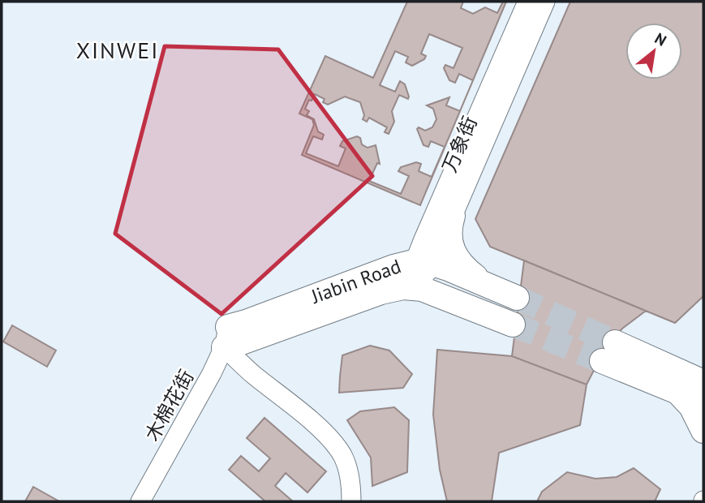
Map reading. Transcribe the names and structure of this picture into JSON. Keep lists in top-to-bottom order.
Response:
{
  "streets": {
    "main road": ["Jiabin Road"],
    "street": ["万象街", "木棉花街"]
  },
  "crossings": [
    ["万象街", "Jiabin Road"],
    ["Jiabin Road", "木棉花街"]
  ],
  "districts": ["XINWEI"],
  "north": "top right"
}
